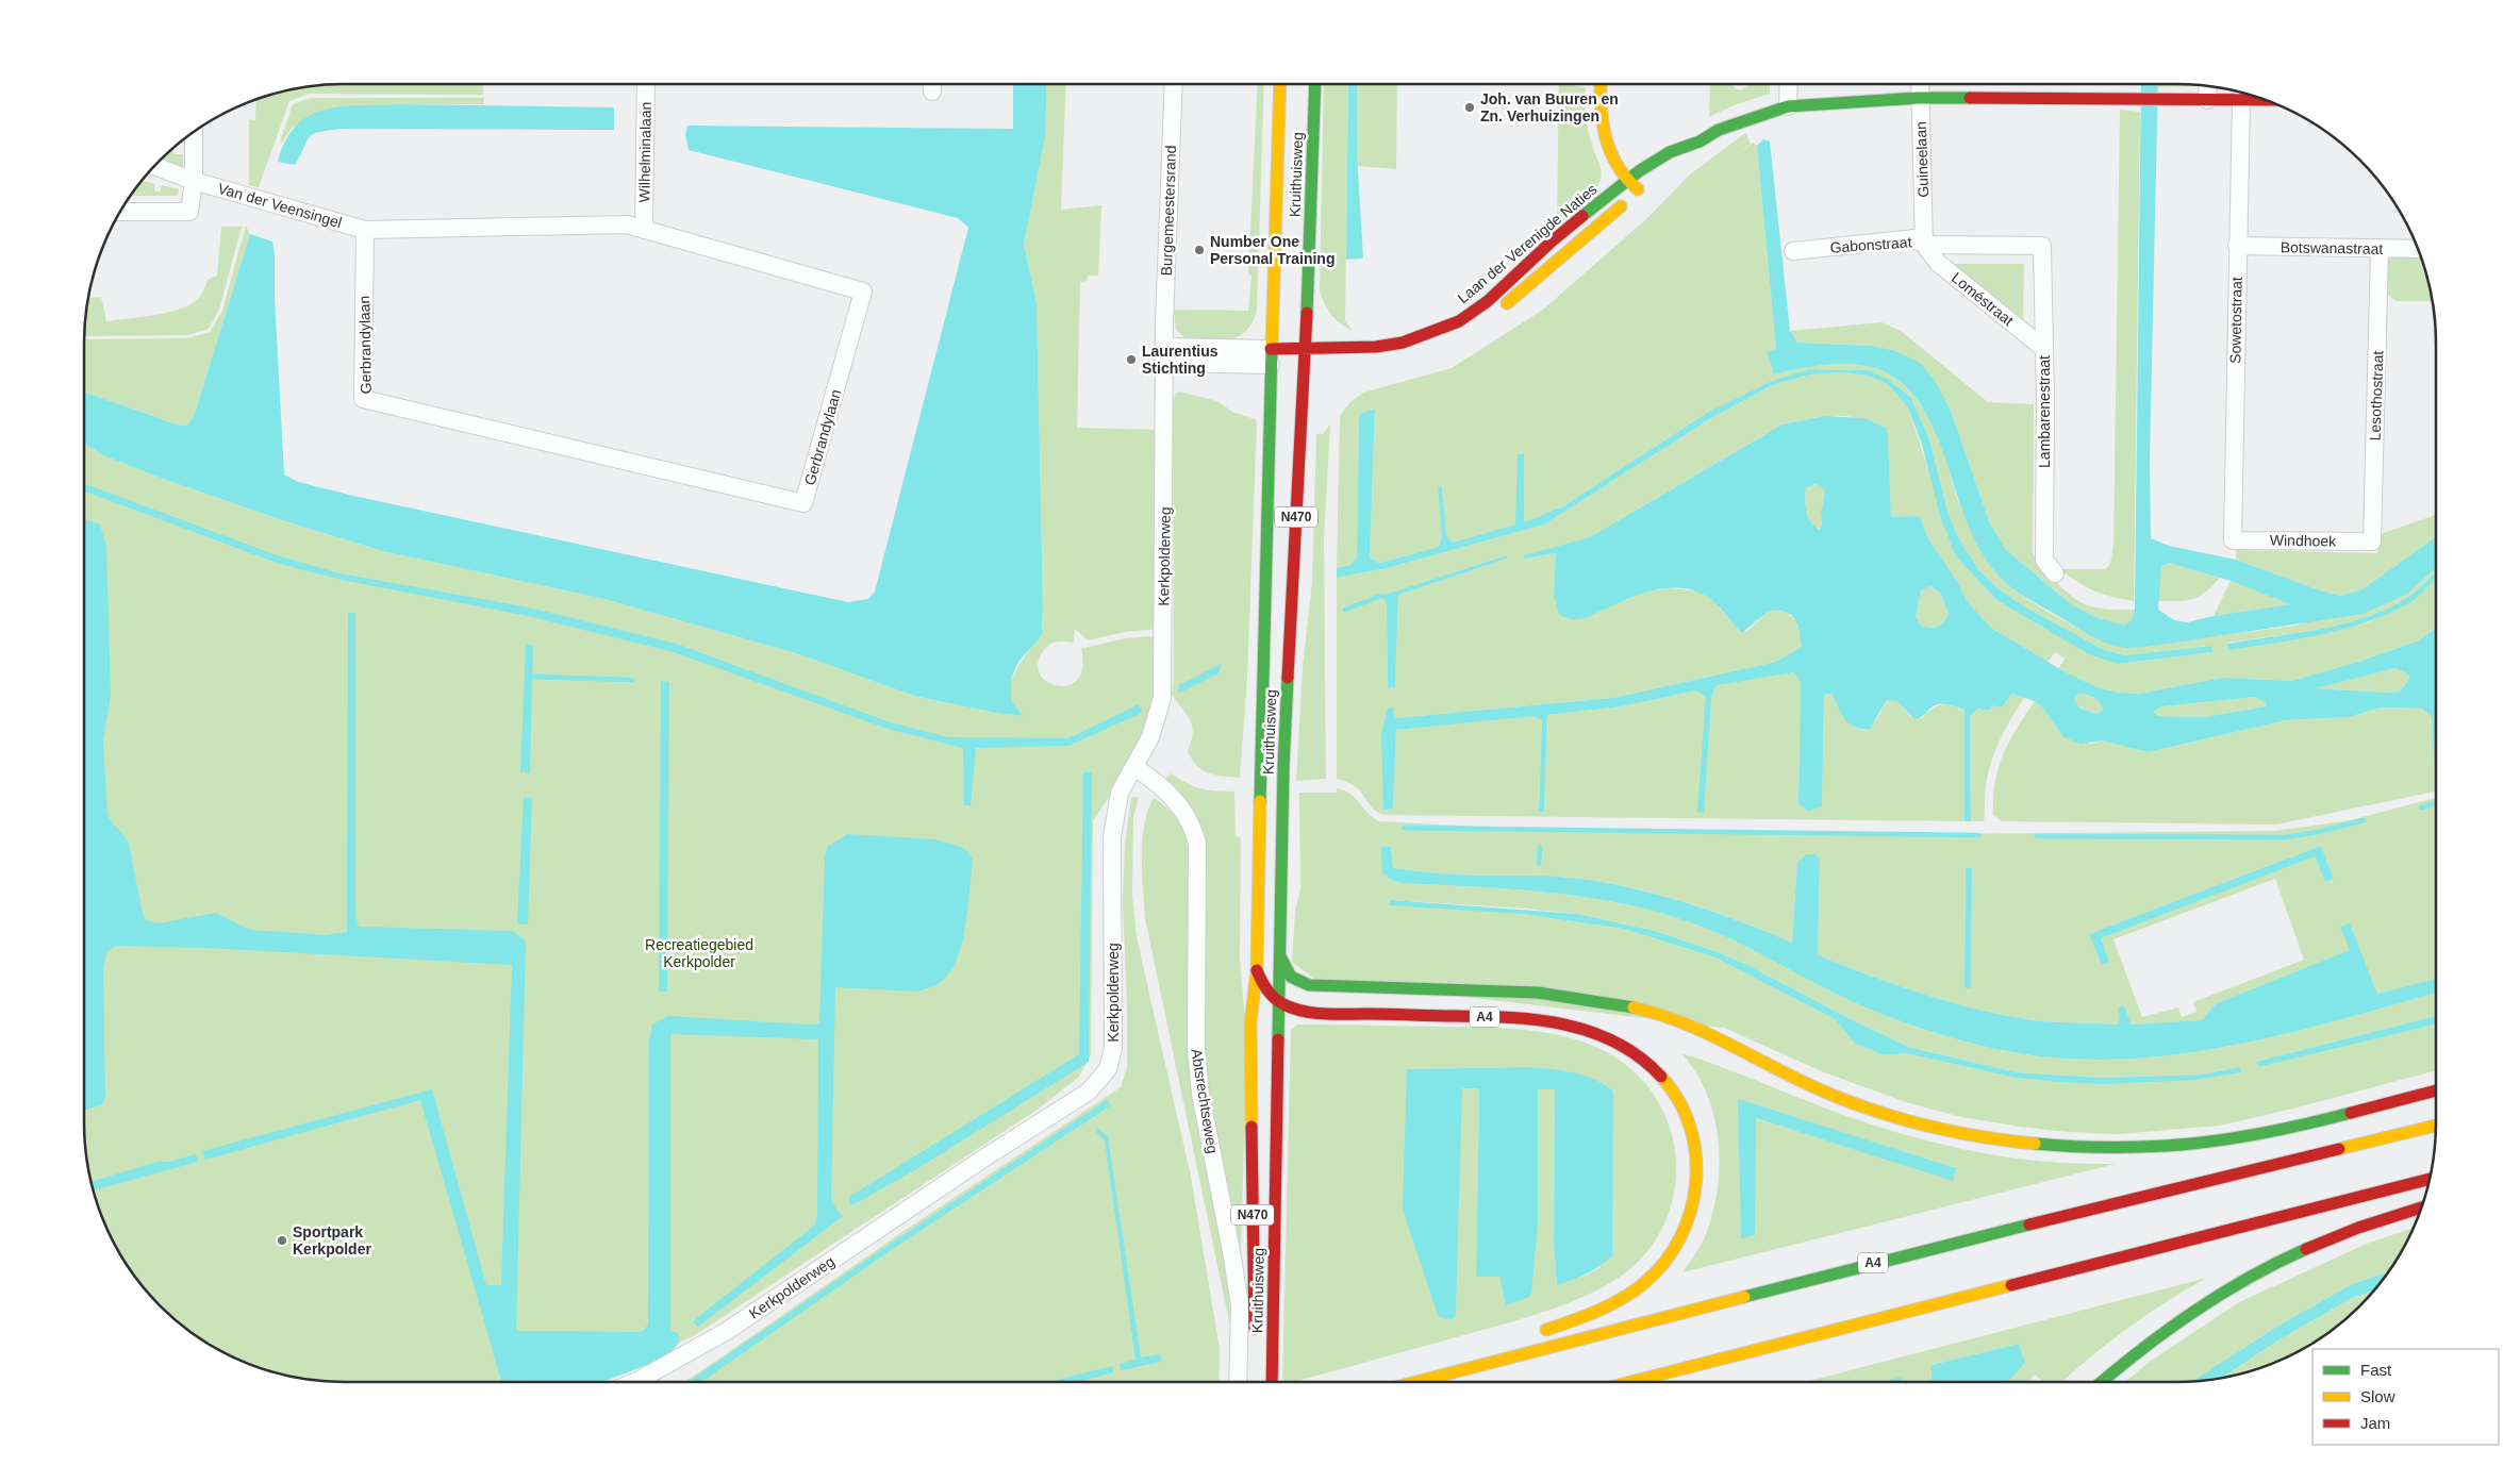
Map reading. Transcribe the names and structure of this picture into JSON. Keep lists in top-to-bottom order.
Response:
{
  "streets": {
    "main road": [
      "Kruithuisweg",
      "Laan der Verenigde Naties",
      "N470",
      "A4"
    ],
    "street": [
      "Wilhelminalaan",
      "Guineelaan",
      "Van der Veensingel",
      "Burgemeestersrand",
      "Gabonstraat",
      "Botswanastraat",
      "Loméstraat",
      "Sowetostraat",
      "Gerbrandylaan",
      "Lesothostraat",
      "Lambarenestraat",
      "Windhoek",
      "Kerkpolderweg",
      "Abtsrechtseweg"
    ]
  },
  "crossings": [
    ["Wilhelminalaan", "Gerbrandylaan"],
    ["Guineelaan", "Gabonstraat"],
    ["Guineelaan", "Loméstraat"],
    ["Kruithuisweg", "Laan der Verenigde Naties"],
    ["Kruithuisweg", "A4"],
    ["Van der Veensingel", "Gerbrandylaan"],
    ["Burgemeestersrand", "Kerkpolderweg"],
    ["Gabonstraat", "Loméstraat"],
    ["Gabonstraat", "Lambarenestraat"],
    ["Botswanastraat", "Sowetostraat"],
    ["Botswanastraat", "Lesothostraat"],
    ["Loméstraat", "Lambarenestraat"],
    ["Sowetostraat", "Windhoek"],
    ["Lesothostraat", "Windhoek"],
    ["Kerkpolderweg", "Abtsrechtseweg"]
  ],
  "parks": ["Recreatiegebied Kerkpolder"],
  "places": [
    "Joh. van Buuren en Zn. Verhuizingen",
    "Number One Personal Training",
    "Laurentius Stichting",
    "Sportpark Kerkpolder"
  ],
  "legend": ["Fast", "Slow", "Jam"]
}
